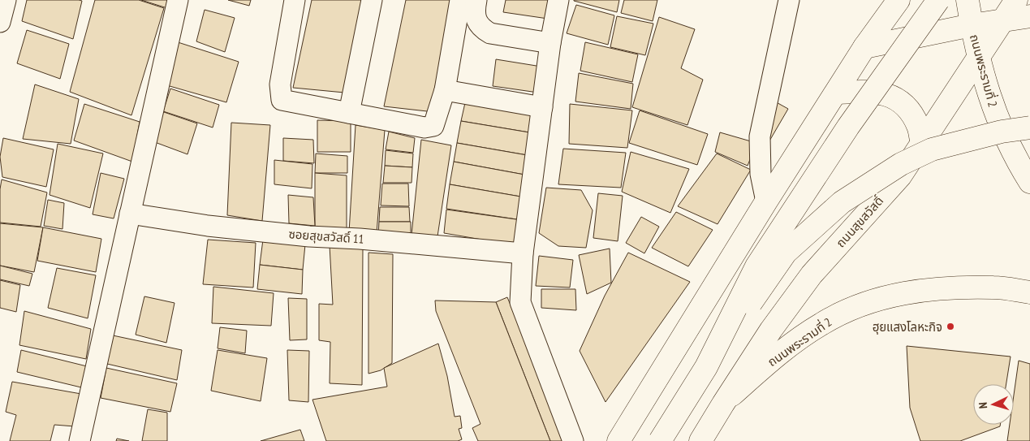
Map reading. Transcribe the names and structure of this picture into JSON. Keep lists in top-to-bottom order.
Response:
{
  "streets": {
    "main road": ["ถนนพระรามที่ 2", "ถนนสุขสวัสดิ์"],
    "street": ["ซอยสุขสวัสดิ์ 11"]
  },
  "crossings": [
    ["ถนนพระรามที่ 2", "ถนนสุขสวัสดิ์"]
  ],
  "places": ["ฮุยแสงโลหะกิจ"],
  "north": "left"
}
